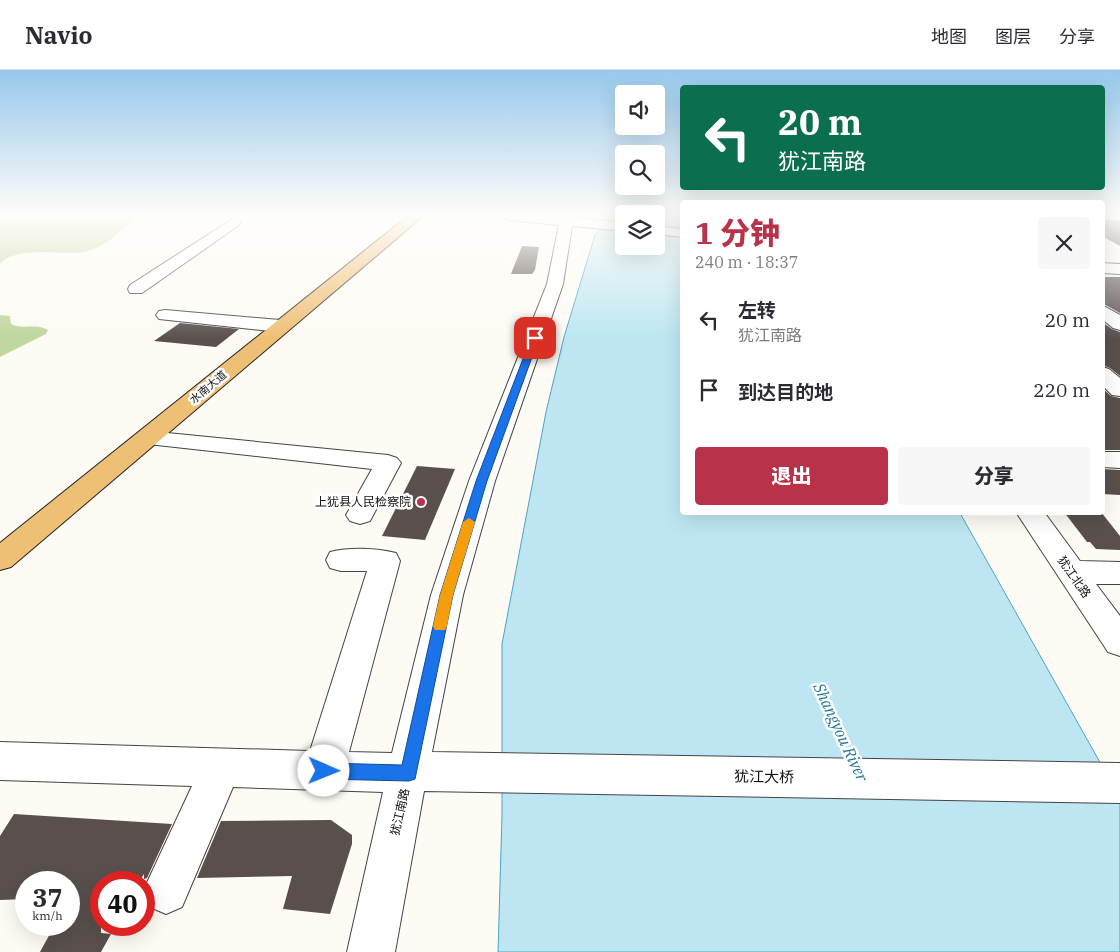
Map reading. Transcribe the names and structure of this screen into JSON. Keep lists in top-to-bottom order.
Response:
{
  "streets": {
    "main road": ["水南大道"],
    "street": ["犹江北路", "犹江大桥", "犹江南路"]
  },
  "crossings": [
    ["犹江大桥", "犹江南路"]
  ],
  "water": ["Shangyou River"],
  "places": ["上犹县人民检察院"],
  "page": {
    "header": "Navio",
    "nav": ["地图", "图层", "分享"],
    "turn": ["20 m", "犹江南路"],
    "heading": ["1 分钟", "240 m · 18:37"],
    "list": [
      {
        "name": "左转",
        "note": "犹江南路",
        "value": "20 m"
      },
      {
        "name": "到达目的地",
        "value": "220 m"
      }
    ],
    "buttons": ["退出", "分享"],
    "speed": "37 km/h",
    "limit": "40"
  }
}
